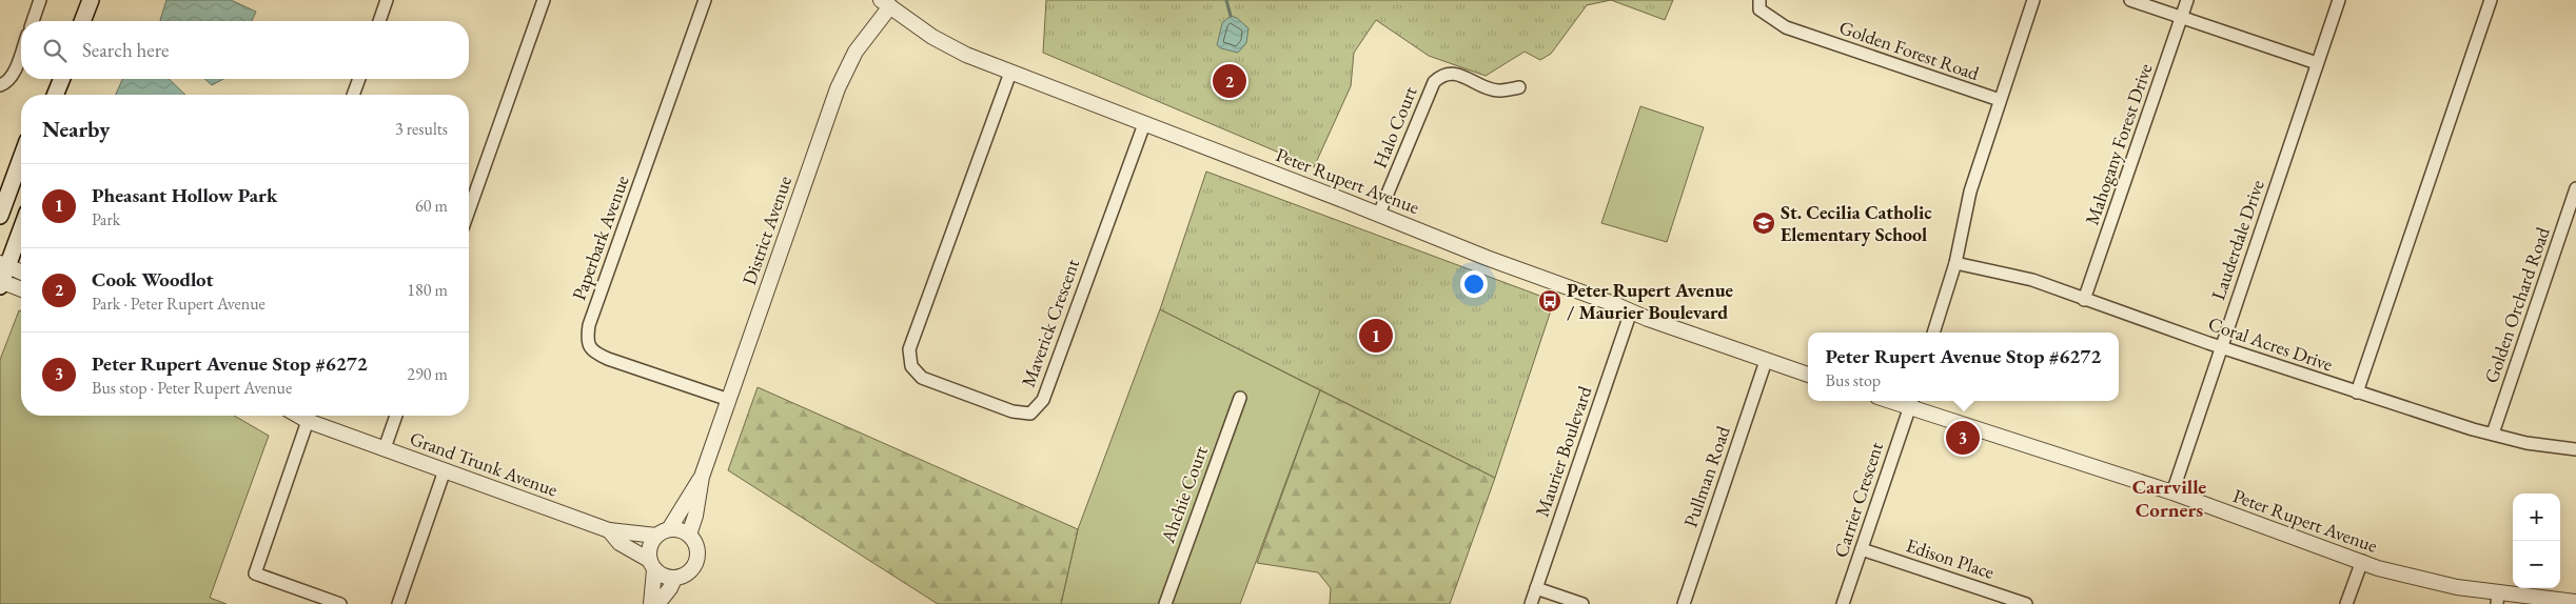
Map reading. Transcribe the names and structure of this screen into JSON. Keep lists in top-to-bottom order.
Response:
{
  "streets": {
    "street": [
      "Golden Forest Road",
      "Halo Court",
      "Mahogany Forest Drive",
      "Peter Rupert Avenue",
      "District Avenue",
      "Paperbark Avenue",
      "Lauderdale Drive",
      "Golden Orchard Road",
      "Maverick Crescent",
      "Coral Acres Drive",
      "Maurier Boulevard",
      "Grand Trunk Avenue",
      "Pullman Road",
      "Ahchie Court",
      "Carrier Crescent",
      "Edison Place"
    ]
  },
  "crossings": [
    ["Halo Court", "Peter Rupert Avenue"],
    ["Mahogany Forest Drive", "Coral Acres Drive"],
    ["Peter Rupert Avenue", "District Avenue"],
    ["Peter Rupert Avenue", "Lauderdale Drive"],
    ["Peter Rupert Avenue", "Maverick Crescent"],
    ["Peter Rupert Avenue", "Maurier Boulevard"],
    ["Peter Rupert Avenue", "Pullman Road"],
    ["Peter Rupert Avenue", "Carrier Crescent"],
    ["District Avenue", "Paperbark Avenue"],
    ["District Avenue", "Grand Trunk Avenue"],
    ["Lauderdale Drive", "Coral Acres Drive"],
    ["Golden Orchard Road", "Coral Acres Drive"],
    ["Carrier Crescent", "Edison Place"]
  ],
  "districts": ["Carrville Corners"],
  "places": {
    "school or university": ["St. Cecilia Catholic Elementary School"],
    "bus stop": ["Peter Rupert Avenue / Maurier Boulevard"]
  },
  "page": {
    "search": "Search here",
    "pins": ["2", "1", "3"],
    "heading": ["Nearby", "3 results"],
    "list": [
      {
        "mark": "1",
        "name": "Pheasant Hollow Park",
        "note": "Park",
        "value": "60 m"
      },
      {
        "mark": "2",
        "name": "Cook Woodlot",
        "note": "Park · Peter Rupert Avenue",
        "value": "180 m"
      },
      {
        "mark": "3",
        "name": "Peter Rupert Avenue Stop #6272",
        "note": "Bus stop · Peter Rupert Avenue",
        "value": "290 m"
      }
    ],
    "popup": ["Peter Rupert Avenue Stop #6272", "Bus stop"],
    "map_buttons": ["+", "−"]
  }
}
